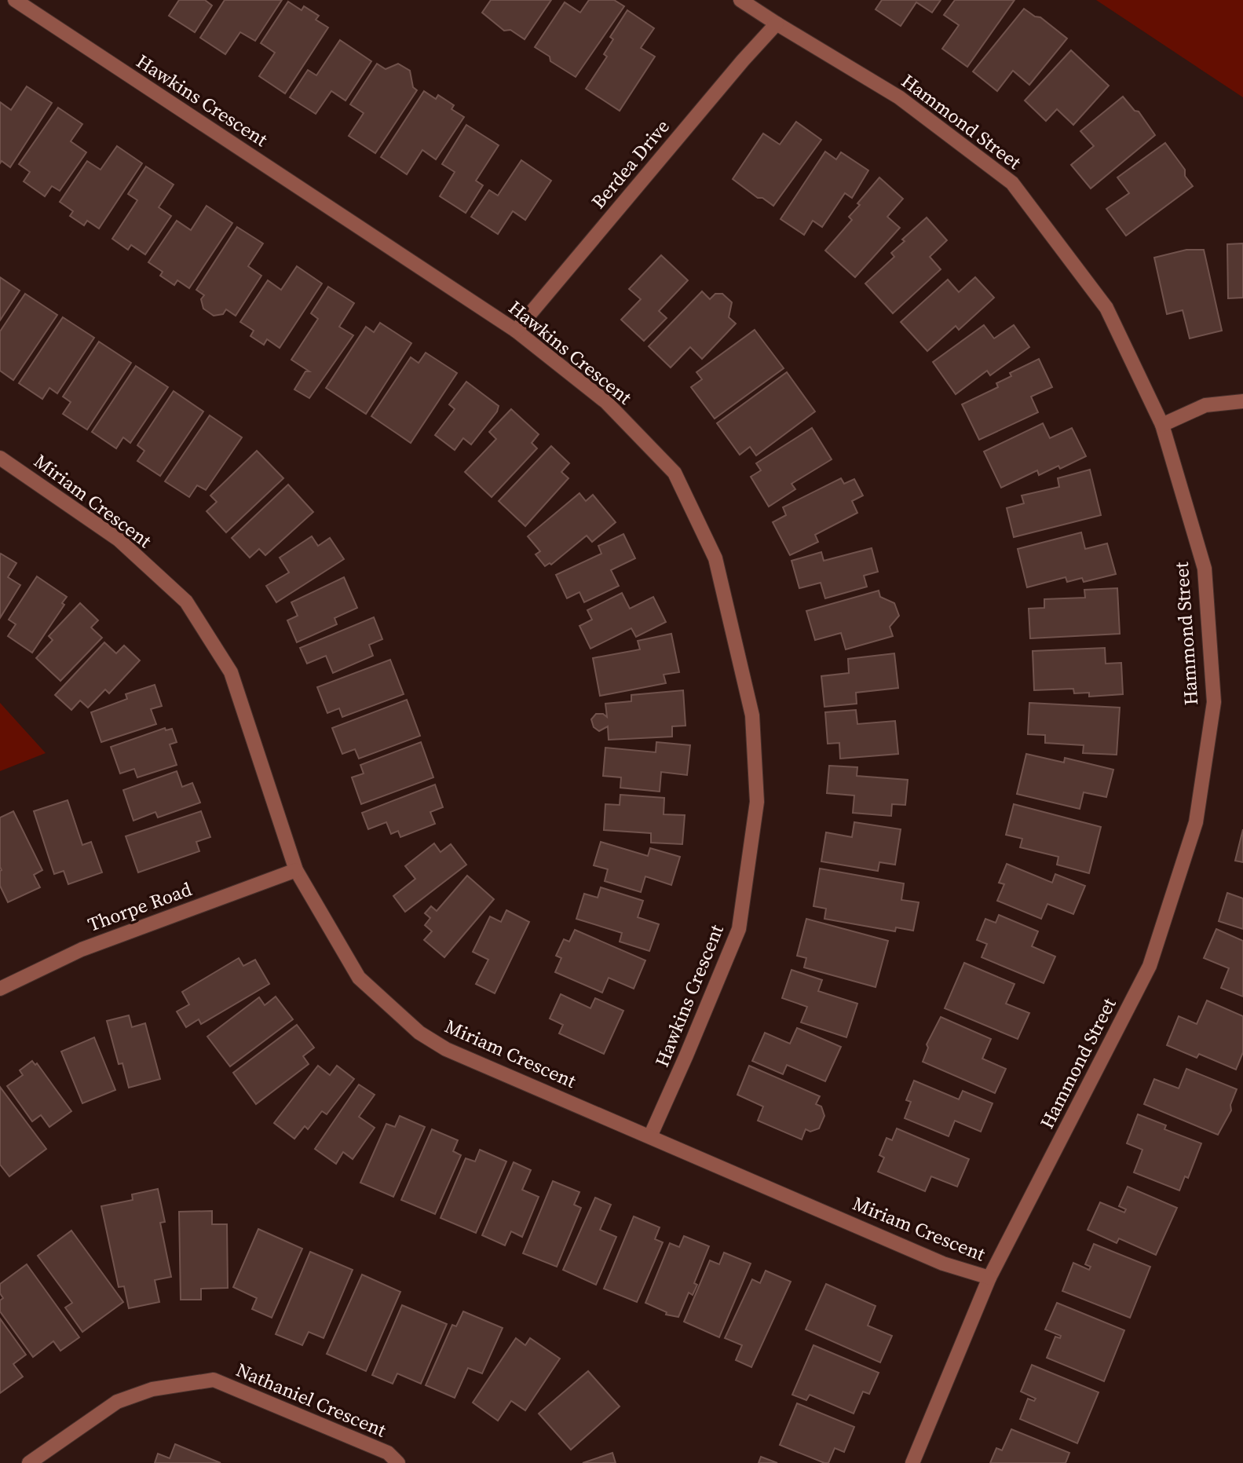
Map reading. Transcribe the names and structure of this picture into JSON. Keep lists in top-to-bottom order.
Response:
{
  "streets": {
    "street": [
      "Hawkins Crescent",
      "Hammond Street",
      "Berdea Drive",
      "Miriam Crescent",
      "Thorpe Road",
      "Nathaniel Crescent"
    ]
  },
  "crossings": [
    ["Hawkins Crescent", "Berdea Drive"],
    ["Hawkins Crescent", "Miriam Crescent"],
    ["Hammond Street", "Berdea Drive"],
    ["Hammond Street", "Miriam Crescent"],
    ["Miriam Crescent", "Thorpe Road"]
  ]
}
